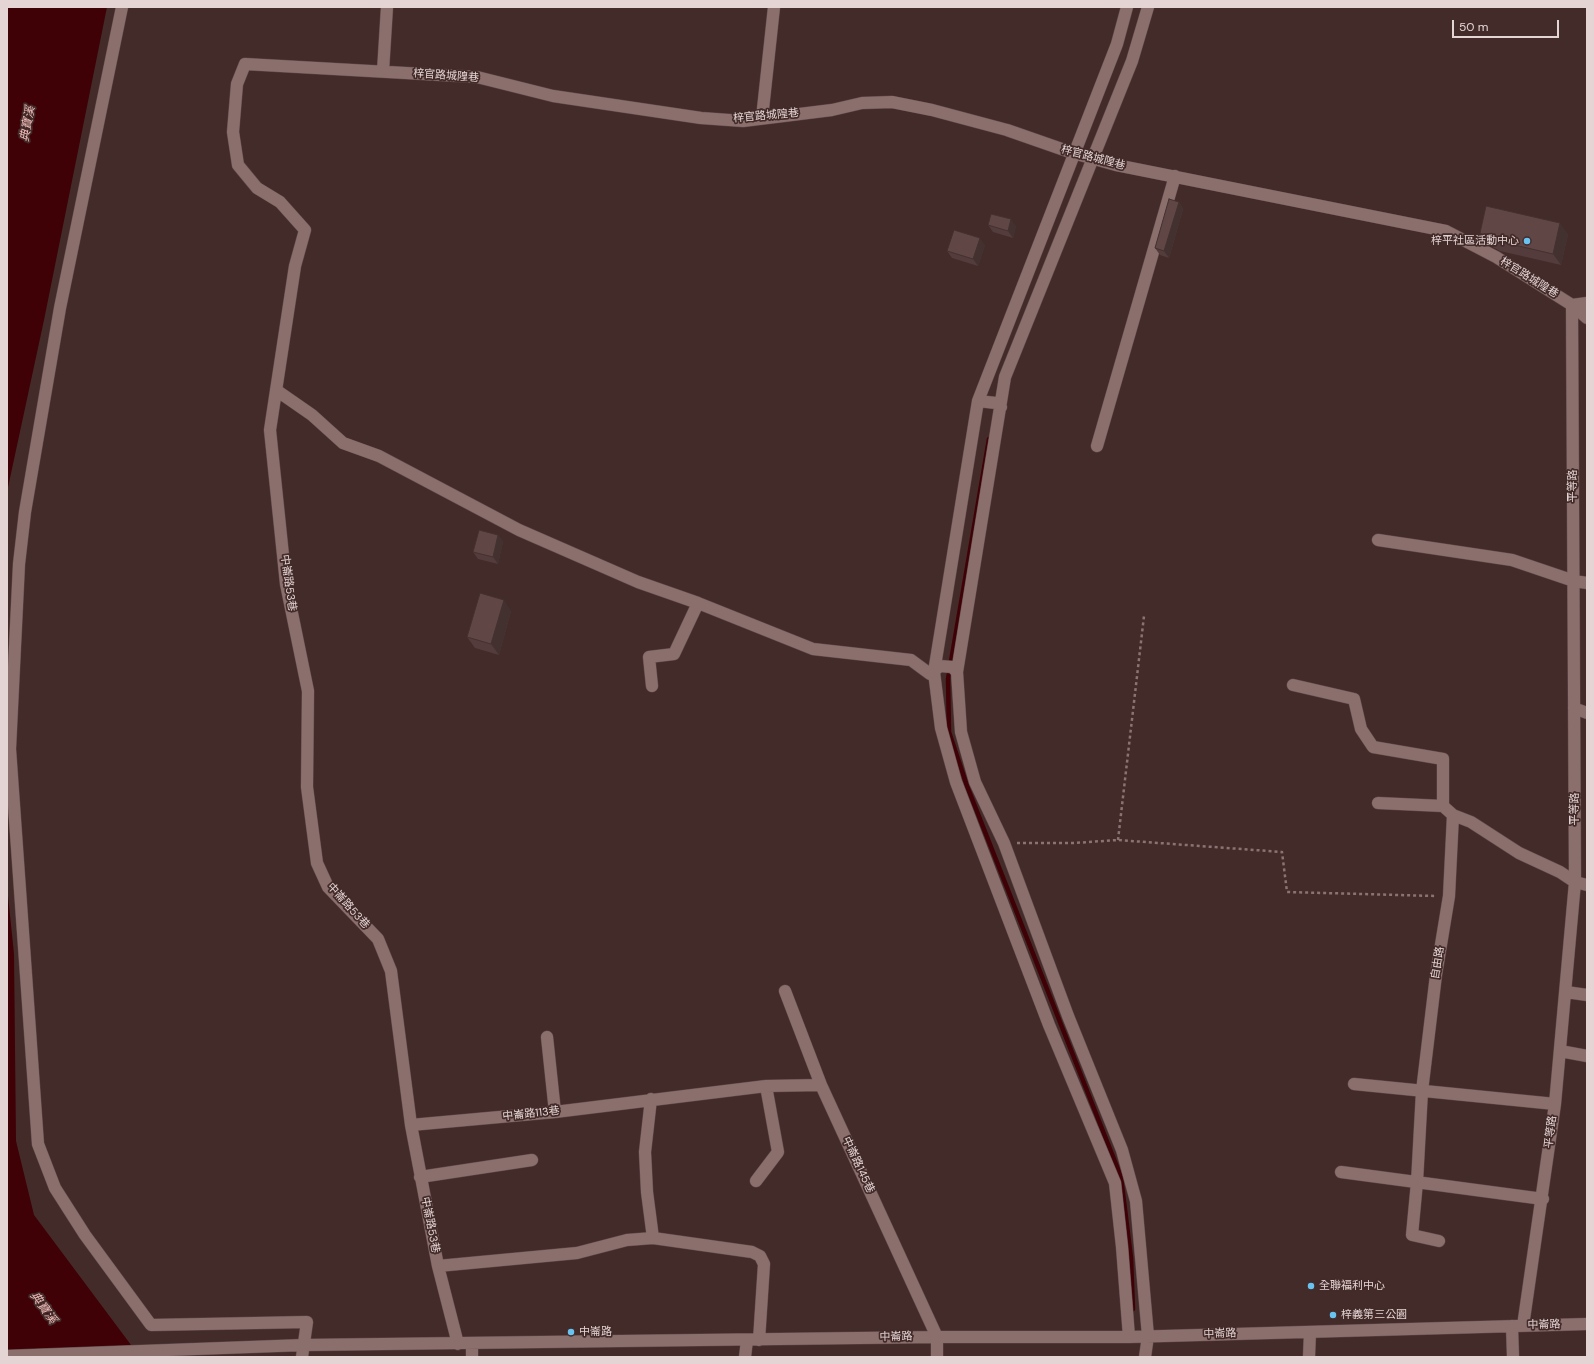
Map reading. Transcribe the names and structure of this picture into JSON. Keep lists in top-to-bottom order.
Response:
{
  "streets": {
    "street": [
      "梓官路城隍巷",
      "平等路",
      "中崙路53巷",
      "自由路",
      "中崙路113巷",
      "中崙路145巷",
      "中崙路"
    ]
  },
  "crossings": [
    ["梓官路城隍巷", "平等路"],
    ["梓官路城隍巷", "中崙路53巷"],
    ["平等路", "中崙路"],
    ["中崙路53巷", "中崙路113巷"],
    ["中崙路53巷", "中崙路"],
    ["中崙路113巷", "中崙路145巷"],
    ["中崙路145巷", "中崙路"]
  ],
  "water": ["典寶溪"],
  "places": [
    "梓平社區活動中心",
    "全聯福利中心",
    "梓義第三公園",
    "中崙路"
  ],
  "scale_bar": "50 m"
}
